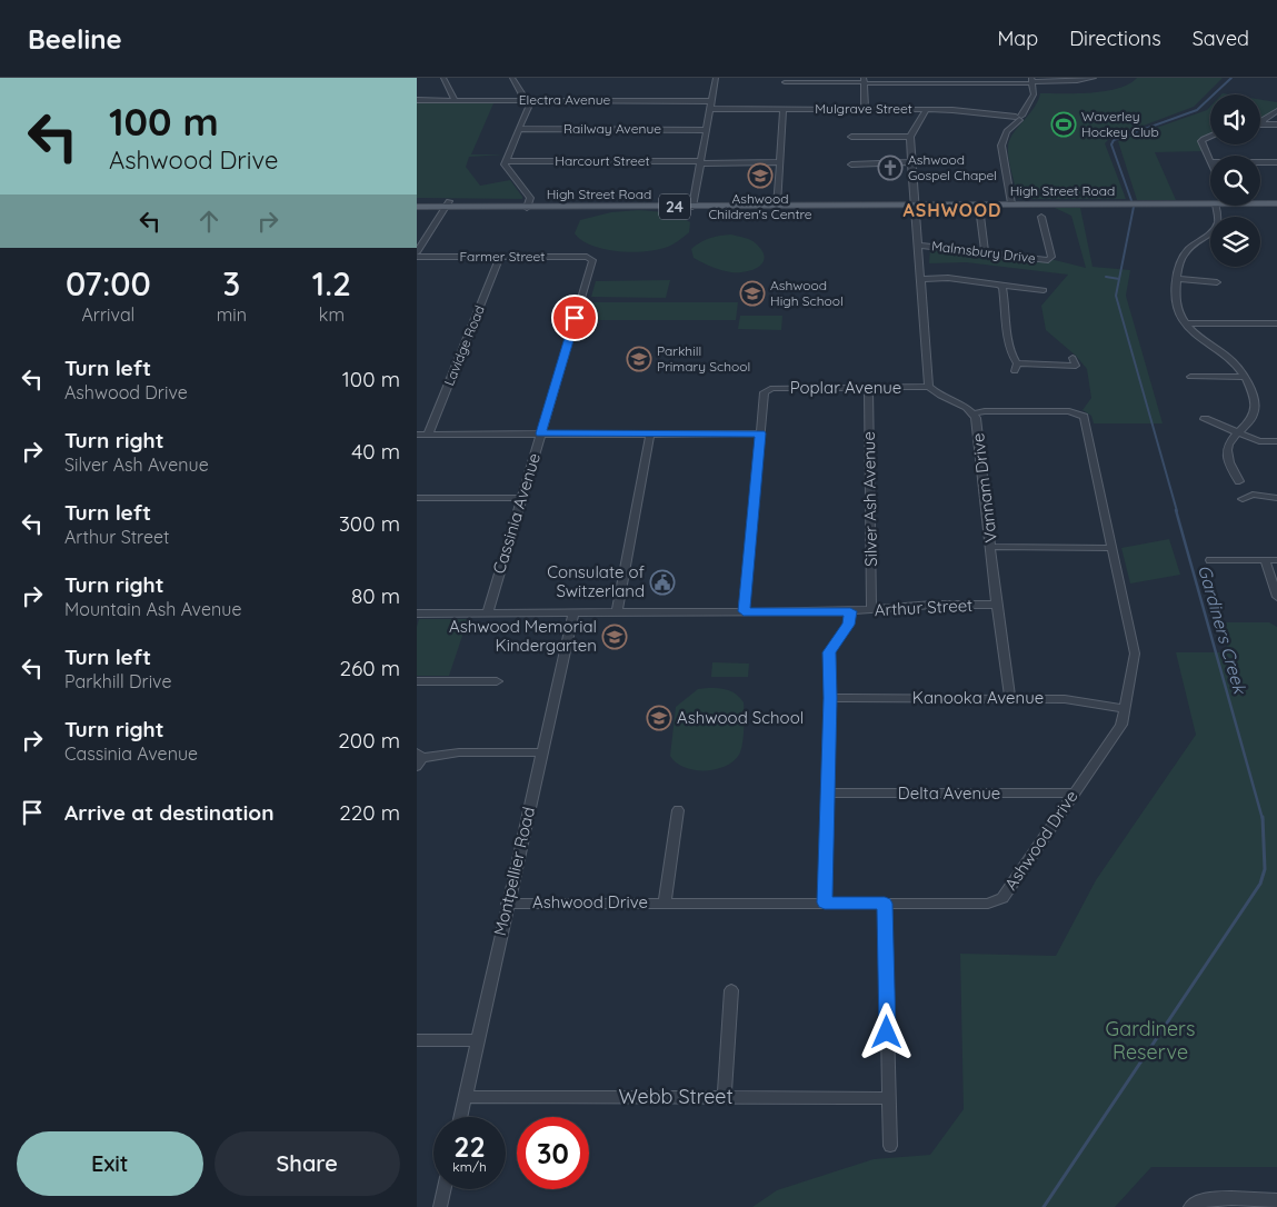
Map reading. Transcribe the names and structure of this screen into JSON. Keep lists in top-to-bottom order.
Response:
{
  "streets": {
    "main road": ["High Street Road", "24"],
    "street": [
      "Electra Avenue",
      "Mulgrave Street",
      "Railway Avenue",
      "Harcourt Street",
      "Malmsbury Drive",
      "Farmer Street",
      "Lavidge Road",
      "Poplar Avenue",
      "Vannam Drive",
      "Silver Ash Avenue",
      "Cassinia Avenue",
      "Arthur Street",
      "Kanooka Avenue",
      "Delta Avenue",
      "Ashwood Drive",
      "Montpellier Road",
      "Webb Street"
    ]
  },
  "crossings": [
    ["Farmer Street", "Lavidge Road"],
    ["Farmer Street", "Cassinia Avenue"],
    ["Poplar Avenue", "Vannam Drive"],
    ["Poplar Avenue", "Silver Ash Avenue"],
    ["Vannam Drive", "Arthur Street"],
    ["Vannam Drive", "Kanooka Avenue"],
    ["Vannam Drive", "Ashwood Drive"],
    ["Silver Ash Avenue", "Arthur Street"],
    ["Cassinia Avenue", "Arthur Street"],
    ["Arthur Street", "Montpellier Road"],
    ["Kanooka Avenue", "Ashwood Drive"],
    ["Delta Avenue", "Ashwood Drive"],
    ["Ashwood Drive", "Montpellier Road"],
    ["Montpellier Road", "Webb Street"]
  ],
  "districts": ["ASHWOOD"],
  "water": ["Gardiners Creek"],
  "parks": ["Gardiners Reserve"],
  "places": {
    "sports": ["Waverley Hockey Club"],
    "church": ["Ashwood Gospel Chapel"],
    "school or university": [
      "Ashwood Children's Centre",
      "Ashwood High School",
      "Parkhill Primary School",
      "Ashwood Memorial Kindergarten",
      "Ashwood School"
    ],
    "public building": ["Consulate of Switzerland"]
  },
  "page": {
    "header": "Beeline",
    "nav": ["Map", "Directions", "Saved"],
    "turn": ["100 m", "Ashwood Drive"],
    "eta": [
      "07:00",
      "Arrival",
      "3",
      "min",
      "1.2",
      "km"
    ],
    "list": [
      {
        "name": "Turn left",
        "note": "Ashwood Drive",
        "value": "100 m"
      },
      {
        "name": "Turn right",
        "note": "Silver Ash Avenue",
        "value": "40 m"
      },
      {
        "name": "Turn left",
        "note": "Arthur Street",
        "value": "300 m"
      },
      {
        "name": "Turn right",
        "note": "Mountain Ash Avenue",
        "value": "80 m"
      },
      {
        "name": "Turn left",
        "note": "Parkhill Drive",
        "value": "260 m"
      },
      {
        "name": "Turn right",
        "note": "Cassinia Avenue",
        "value": "200 m"
      },
      {
        "name": "Arrive at destination",
        "value": "220 m"
      }
    ],
    "speed": "22 km/h",
    "limit": "30",
    "buttons": ["Exit", "Share"]
  }
}
